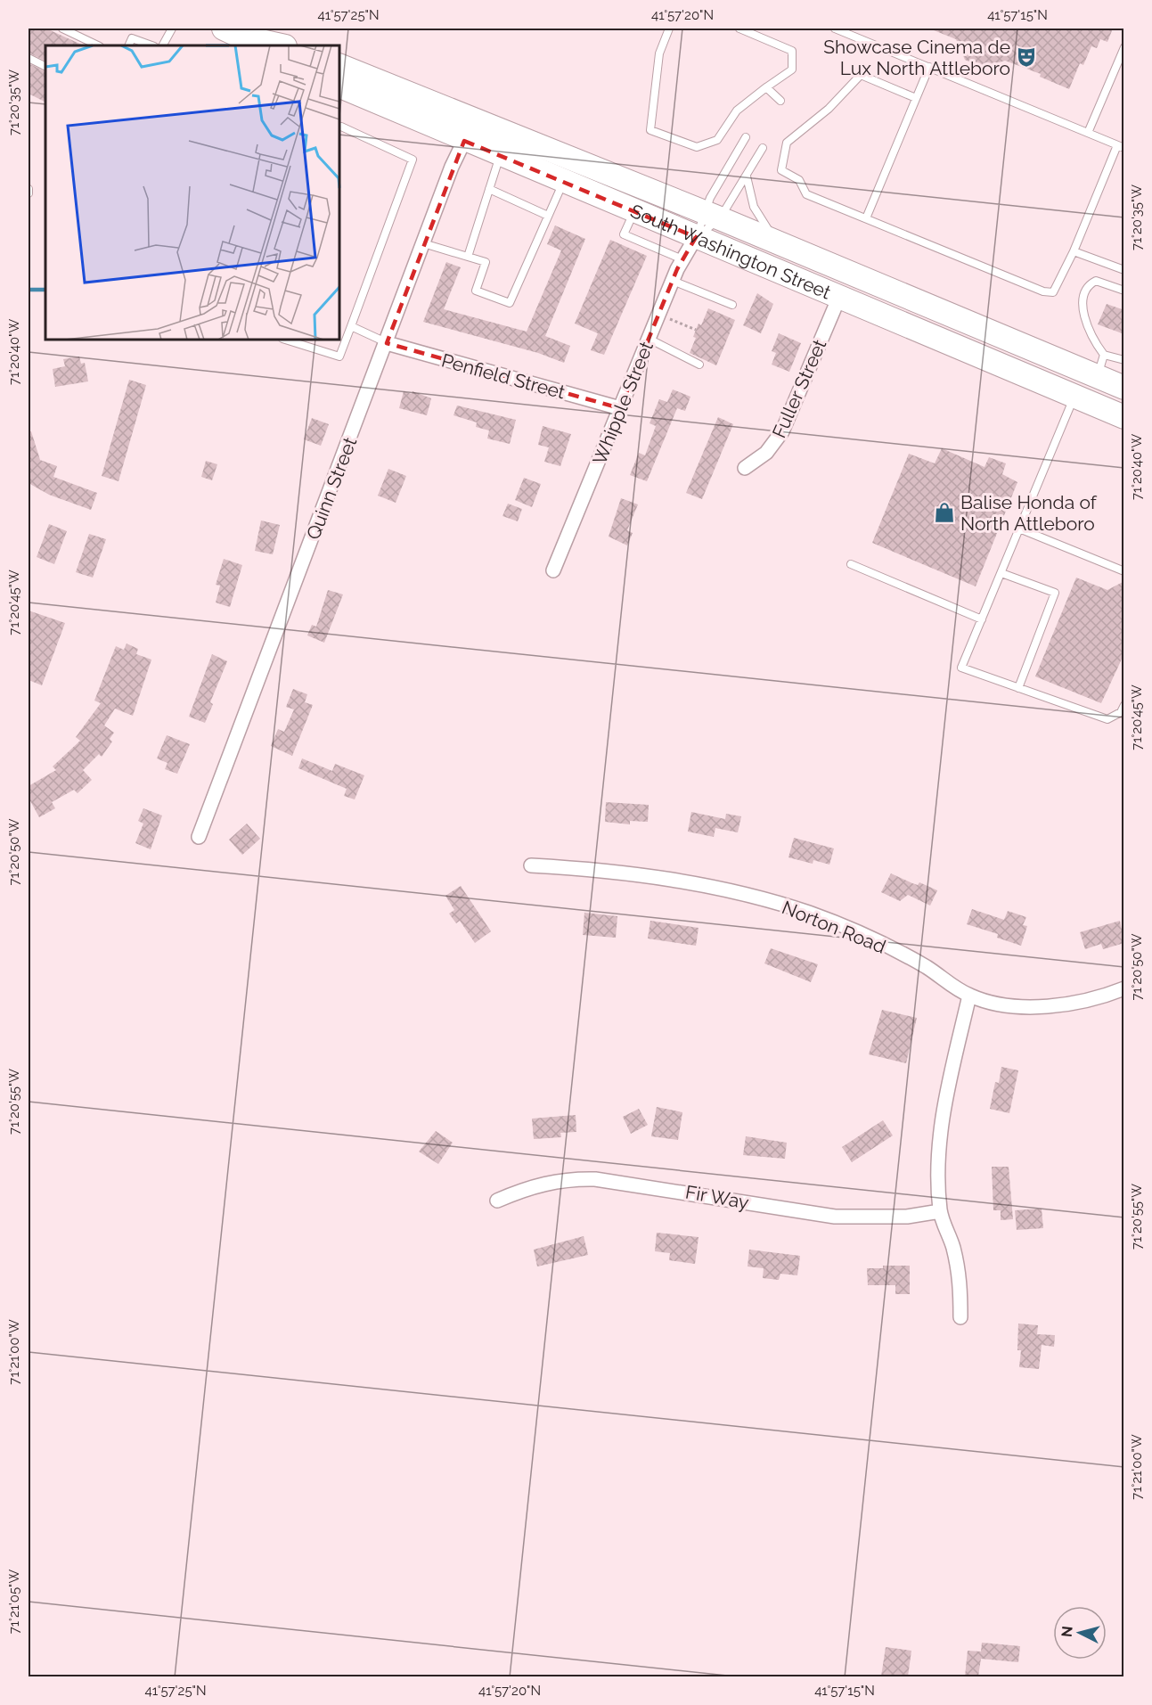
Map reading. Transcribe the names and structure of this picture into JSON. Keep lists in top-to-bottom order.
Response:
{
  "streets": {
    "main road": ["South Washington Street"],
    "street": [
      "Penfield Street",
      "Fuller Street",
      "Whipple Street",
      "Quinn Street",
      "Norton Road",
      "Fir Way"
    ]
  },
  "crossings": [
    ["South Washington Street", "Fuller Street"],
    ["South Washington Street", "Whipple Street"],
    ["South Washington Street", "Quinn Street"],
    ["Penfield Street", "Whipple Street"],
    ["Penfield Street", "Quinn Street"]
  ],
  "places": {
    "theatre": ["Showcase Cinema de Lux North Attleboro"],
    "shop": ["Balise Honda of North Attleboro"]
  },
  "north": "left",
  "coordinates": [
    "41°57'25\"N",
    "41°57'20\"N",
    "41°57'15\"N",
    "71°20'35\"W",
    "71°20'40\"W",
    "71°20'45\"W",
    "71°20'50\"W",
    "71°20'55\"W",
    "71°21'00\"W",
    "71°21'05\"W"
  ]
}
